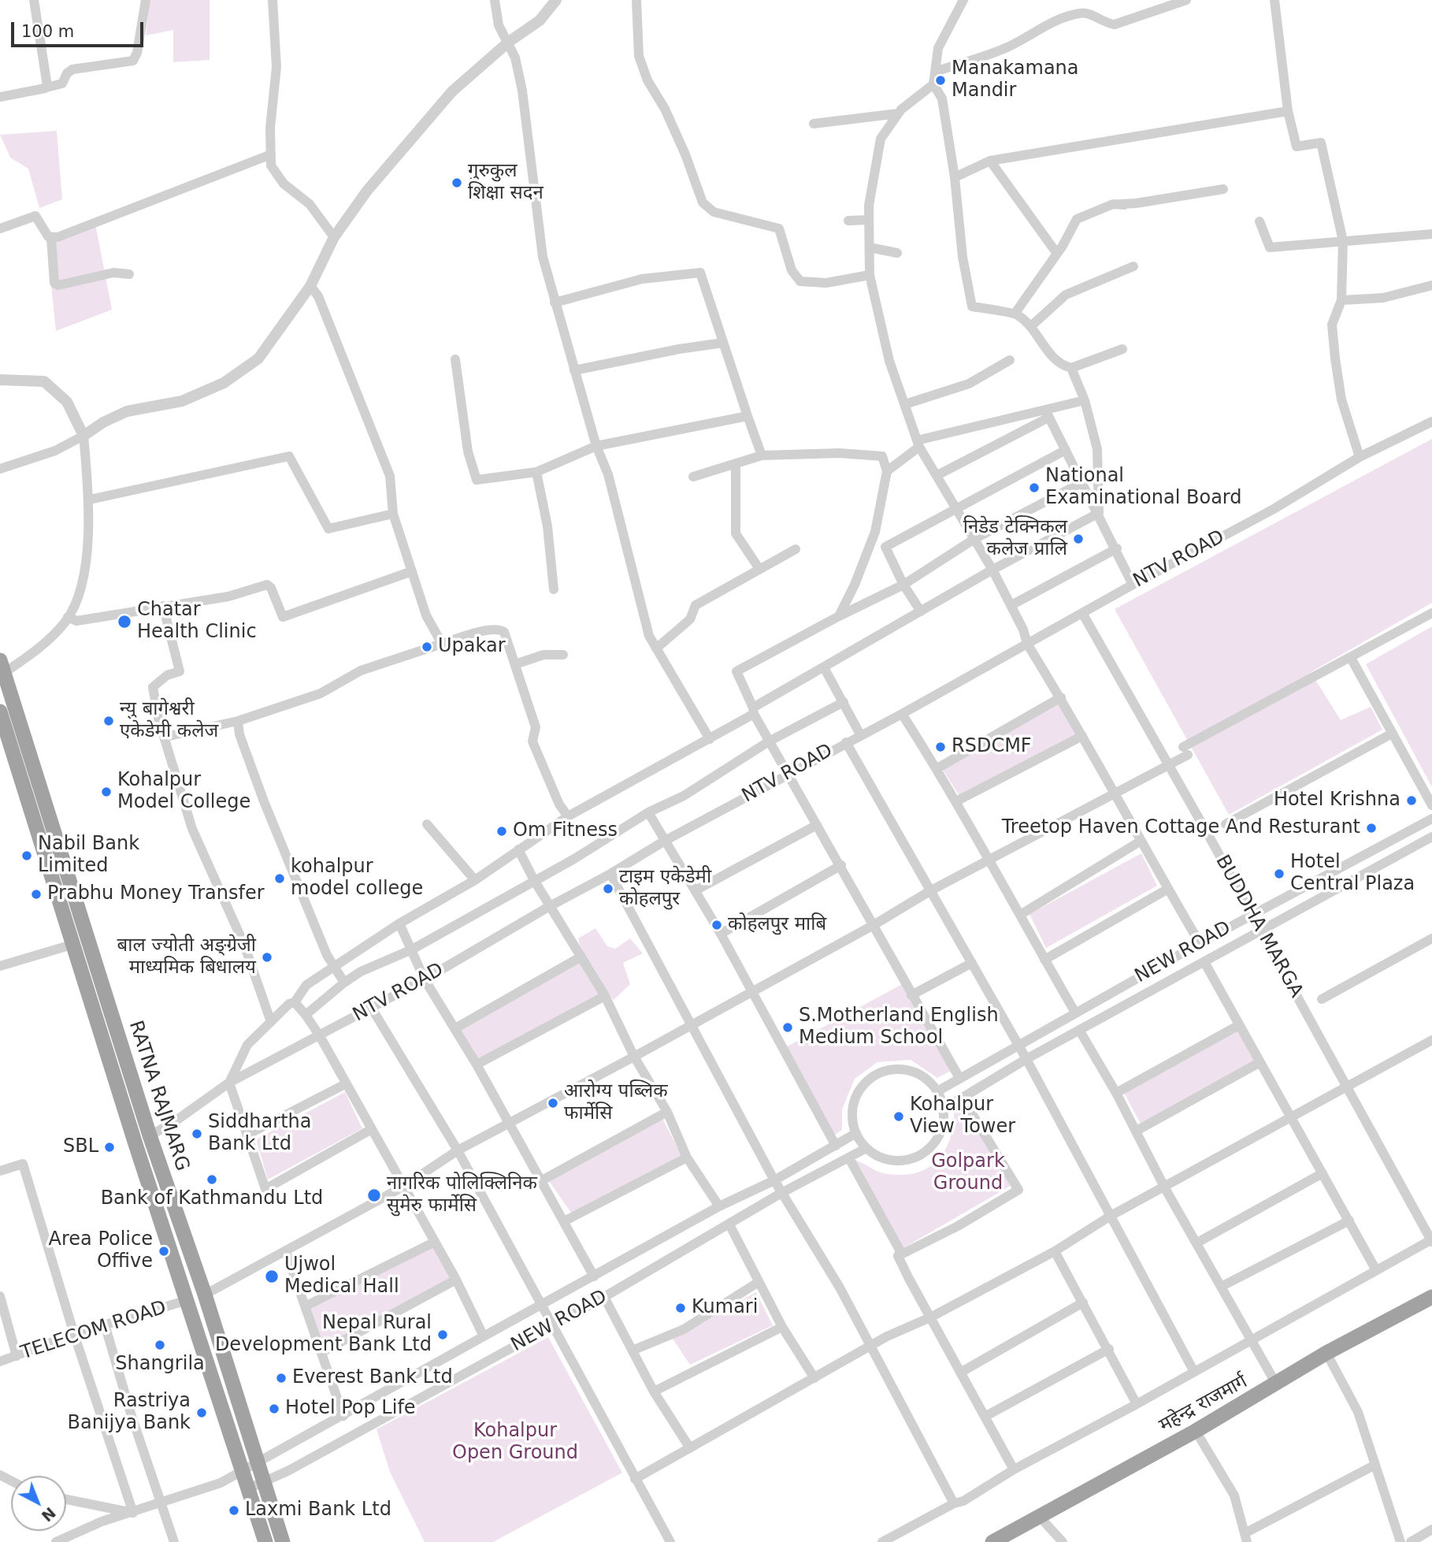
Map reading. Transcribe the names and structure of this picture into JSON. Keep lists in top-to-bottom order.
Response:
{
  "streets": {
    "highway": ["RATNA RAJMARG", "महेन्द्र राजमार्ग"],
    "street": [
      "NTV ROAD",
      "BUDDHA MARGA",
      "NEW ROAD",
      "TELECOM ROAD"
    ]
  },
  "crossings": [
    ["NTV ROAD", "BUDDHA MARGA"],
    ["NTV ROAD", "RATNA RAJMARG"],
    ["BUDDHA MARGA", "NEW ROAD"],
    ["NEW ROAD", "RATNA RAJMARG"],
    ["RATNA RAJMARG", "TELECOM ROAD"]
  ],
  "parks": ["Golpark Ground", "Kohalpur Open Ground"],
  "places": [
    "Manakamana Mandir",
    "गुरुकुल शिक्षा सदन",
    "National Examinational Board",
    "निडेड टेक्निकल कलेज प्रालि",
    "Chatar Health Clinic",
    "Upakar",
    "न्यु बागेश्वरी एकेडेमी कलेज",
    "RSDCMF",
    "Kohalpur Model College",
    "Hotel Krishna",
    "Treetop Haven Cottage And Resturant",
    "Om Fitness",
    "Nabil Bank Limited",
    "Hotel Central Plaza",
    "kohalpur model college",
    "टाइम एकेडेमी कोहलपुर",
    "Prabhu Money Transfer",
    "कोहलपुर माबि",
    "बाल ज्योती अङ्ग्रेजी माध्यमिक बिधालय",
    "S.Motherland English Medium School",
    "आरोग्य पब्लिक फार्मेसि",
    "Kohalpur View Tower",
    "Siddhartha Bank Ltd",
    "SBL",
    "Bank of Kathmandu Ltd",
    "नागरिक पोलिक्लिनिक सुमेरु फार्मेसि",
    "Area Police Offive",
    "Ujwol Medical Hall",
    "Kumari",
    "Nepal Rural Development Bank Ltd",
    "Shangrila",
    "Everest Bank Ltd",
    "Hotel Pop Life",
    "Rastriya Banijya Bank",
    "Laxmi Bank Ltd"
  ],
  "scale_bar": "100 m",
  "north": "bottom right"
}
